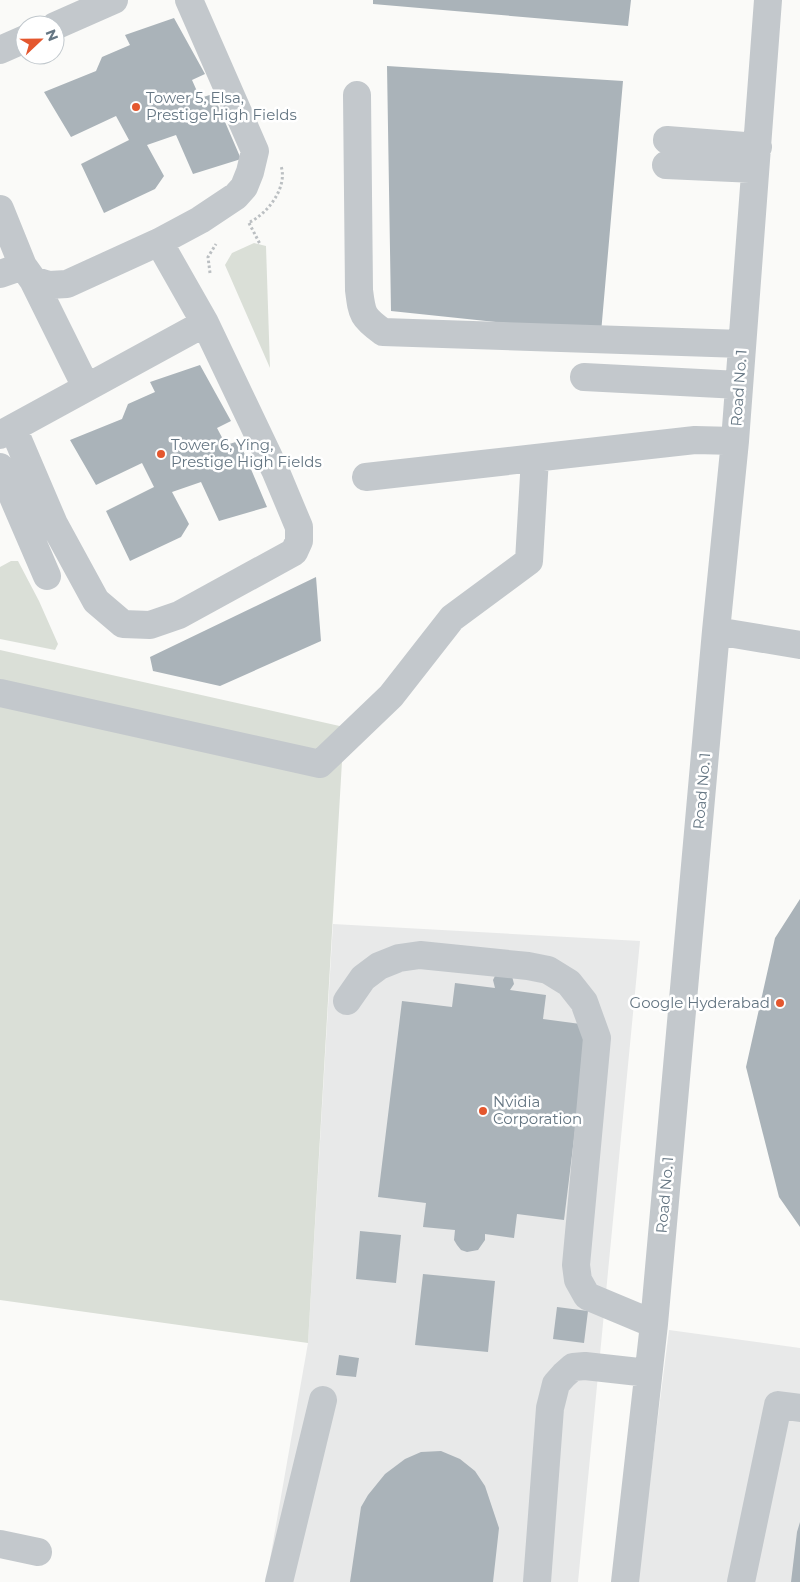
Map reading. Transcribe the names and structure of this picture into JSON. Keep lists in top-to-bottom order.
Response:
{
  "streets": {
    "street": ["Road No. 1"]
  },
  "places": [
    "Tower 5, Elsa, Prestige High Fields",
    "Tower 6, Ying, Prestige High Fields",
    "Google Hyderabad",
    "Nvidia Corporation"
  ],
  "north": "right"
}
